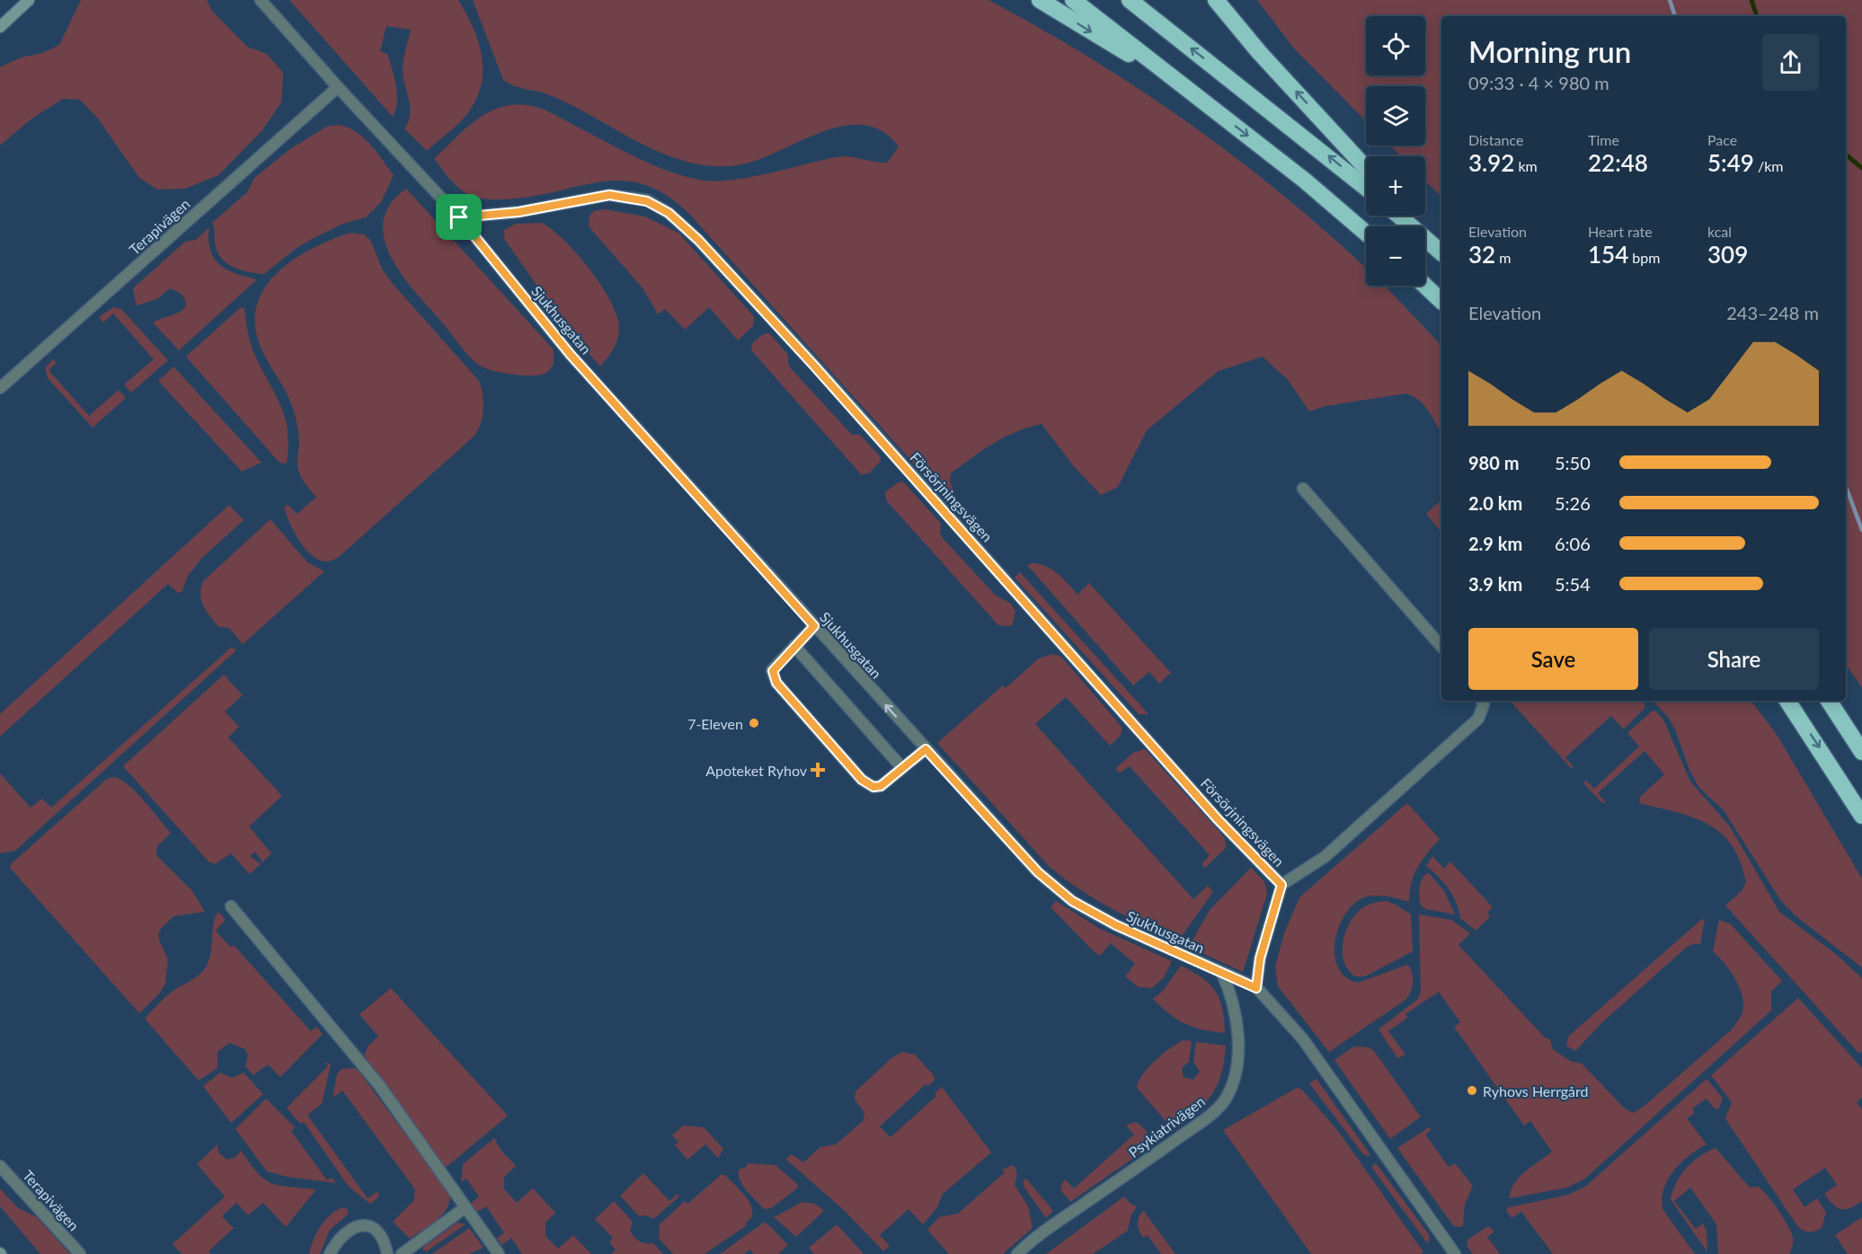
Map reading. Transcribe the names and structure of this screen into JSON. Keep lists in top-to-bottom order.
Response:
{
  "streets": {
    "street": [
      "Terapivägen",
      "Sjukhusgatan",
      "Försörjningsvägen",
      "Psykiatrivägen"
    ]
  },
  "crossings": [
    ["Terapivägen", "Sjukhusgatan"],
    ["Sjukhusgatan", "Försörjningsvägen"],
    ["Sjukhusgatan", "Psykiatrivägen"]
  ],
  "places": {
    "other": ["7-Eleven", "Ryhovs Herrgård"],
    "health": ["Apoteket Ryhov"]
  },
  "page": {
    "map_buttons": ["+", "−"],
    "heading": ["Morning run", "09:33 · 4 × 980 m"],
    "stats": [
      ["Distance", "3.92 km"],
      ["Time", "22:48"],
      ["Pace", "5:49 /km"],
      ["Elevation", "32 m"],
      ["Heart rate", "154 bpm"],
      ["kcal", "309"]
    ],
    "chart": ["Elevation", "243–248 m"],
    "list": [
      {
        "name": "980 m",
        "note": "5:50"
      },
      {
        "name": "2.0 km",
        "note": "5:26"
      },
      {
        "name": "2.9 km",
        "note": "6:06"
      },
      {
        "name": "3.9 km",
        "note": "5:54"
      }
    ],
    "buttons": ["Save", "Share"]
  }
}
